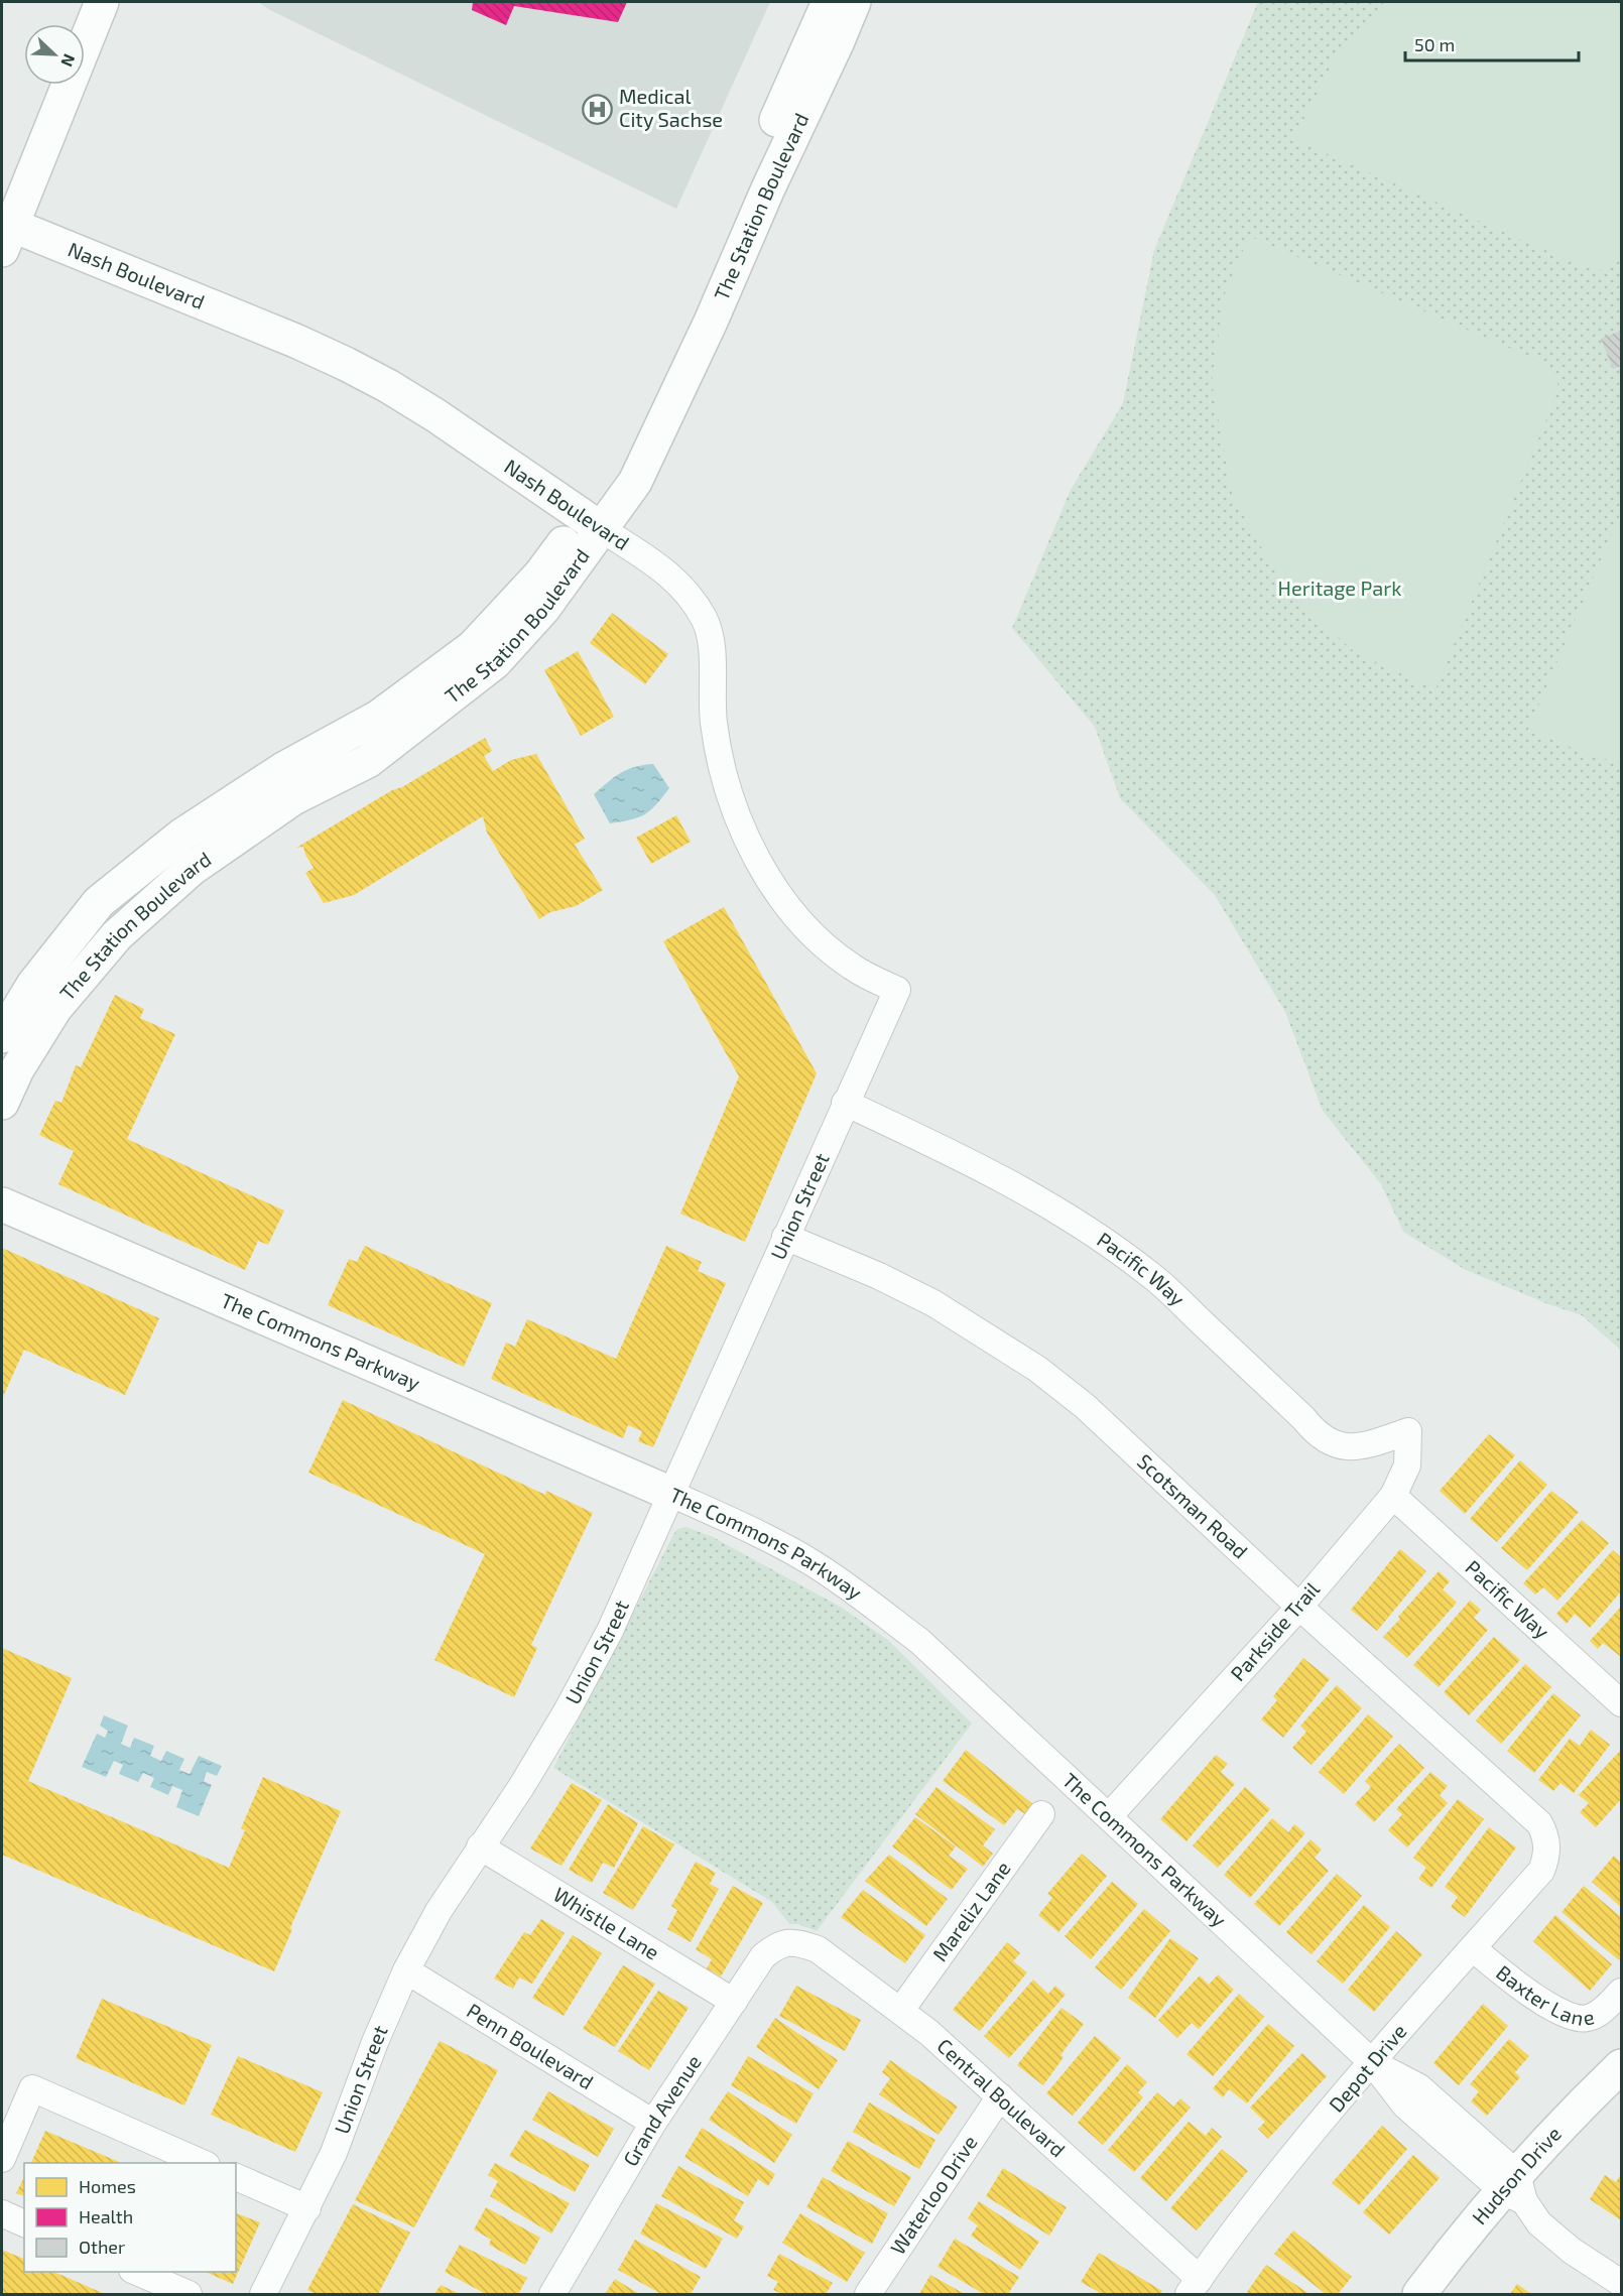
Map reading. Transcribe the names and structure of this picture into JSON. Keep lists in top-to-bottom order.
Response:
{
  "streets": {
    "street": [
      "The Station Boulevard",
      "Nash Boulevard",
      "Union Street",
      "Pacific Way",
      "The Commons Parkway",
      "Scotsman Road",
      "Parkside Trail",
      "Mareliz Lane",
      "Whistle Lane",
      "Baxter Lane",
      "Penn Boulevard",
      "Depot Drive",
      "Central Boulevard",
      "Grand Avenue",
      "Hudson Drive",
      "Waterloo Drive"
    ]
  },
  "crossings": [
    ["The Station Boulevard", "Nash Boulevard"],
    ["Nash Boulevard", "Union Street"],
    ["Union Street", "Pacific Way"],
    ["Union Street", "The Commons Parkway"],
    ["Union Street", "Scotsman Road"],
    ["Union Street", "Whistle Lane"],
    ["Union Street", "Penn Boulevard"],
    ["Pacific Way", "Parkside Trail"],
    ["The Commons Parkway", "Parkside Trail"],
    ["The Commons Parkway", "Depot Drive"],
    ["The Commons Parkway", "Hudson Drive"],
    ["Scotsman Road", "Parkside Trail"],
    ["Scotsman Road", "Depot Drive"],
    ["Mareliz Lane", "Central Boulevard"],
    ["Whistle Lane", "Grand Avenue"],
    ["Baxter Lane", "Depot Drive"],
    ["Penn Boulevard", "Grand Avenue"],
    ["Depot Drive", "Central Boulevard"],
    ["Central Boulevard", "Grand Avenue"],
    ["Central Boulevard", "Waterloo Drive"]
  ],
  "parks": ["Heritage Park"],
  "places": {
    "hospital": ["Medical City Sachse"]
  },
  "legend": ["Homes", "Health", "Other"],
  "scale_bar": "50 m",
  "north": "bottom right"
}
